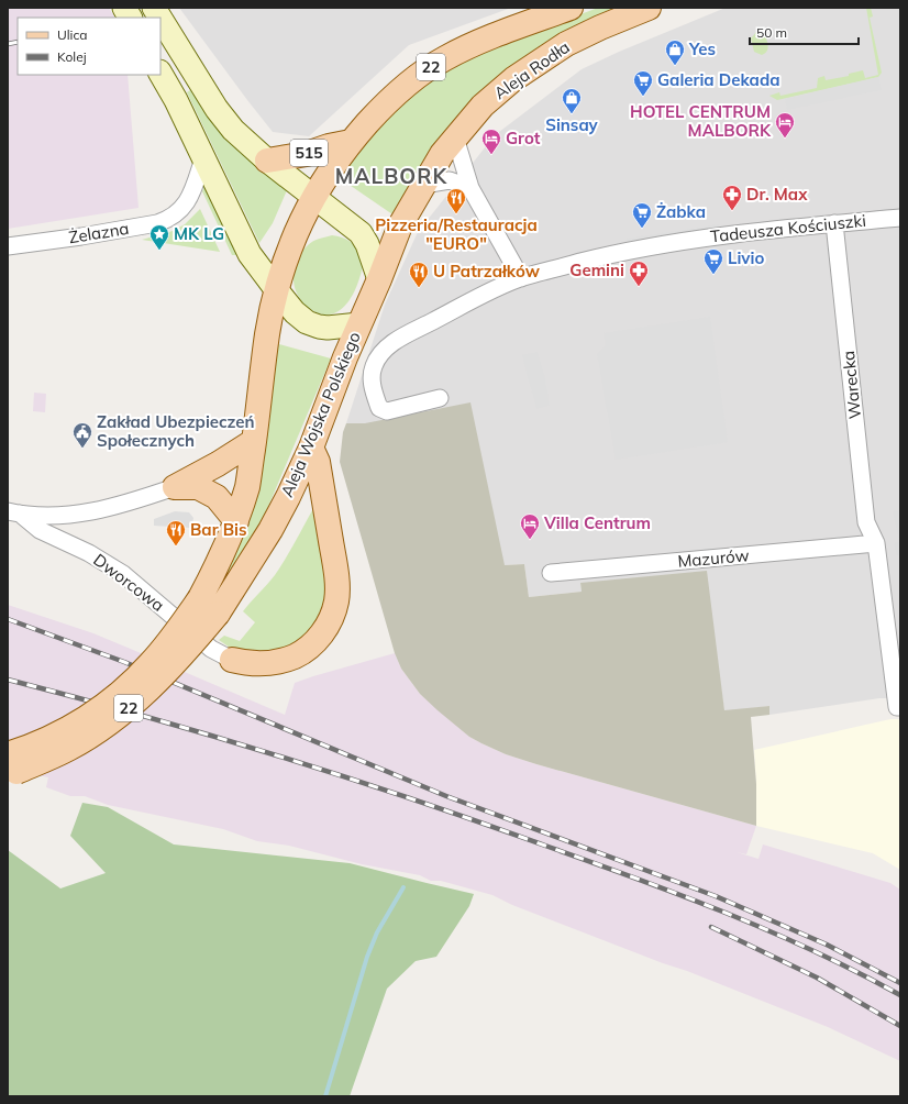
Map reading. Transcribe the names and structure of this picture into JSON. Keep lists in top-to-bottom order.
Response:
{
  "streets": {
    "main road": [
      "22",
      "Aleja Rodła",
      "515",
      "Aleja Wojska Polskiego"
    ],
    "street": [
      "Tadeusza Kościuszki",
      "Żelazna",
      "Warecka",
      "Mazurów",
      "Dworcowa"
    ]
  },
  "crossings": [
    ["22", "Aleja Rodła"],
    ["22", "515"],
    ["22", "Aleja Wojska Polskiego"],
    ["Aleja Rodła", "515"],
    ["Tadeusza Kościuszki", "Warecka"],
    ["Warecka", "Mazurów"]
  ],
  "districts": ["MALBORK"],
  "places": {
    "shop": ["Yes", "Sinsay"],
    "supermarket": ["Galeria Dekada", "Żabka", "Livio"],
    "hotel": ["HOTEL CENTRUM MALBORK", "Grot", "Villa Centrum"],
    "pharmacy": ["Dr. Max", "Gemini"],
    "restaurant": ["Pizzeria/Restauracja \"EURO\"", "U Patrzałków", "Bar Bis"],
    "place": ["MK LG"],
    "public building": ["Zakład Ubezpieczeń Społecznych"]
  },
  "legend": ["Ulica", "Kolej"],
  "scale_bar": "50 m"
}
